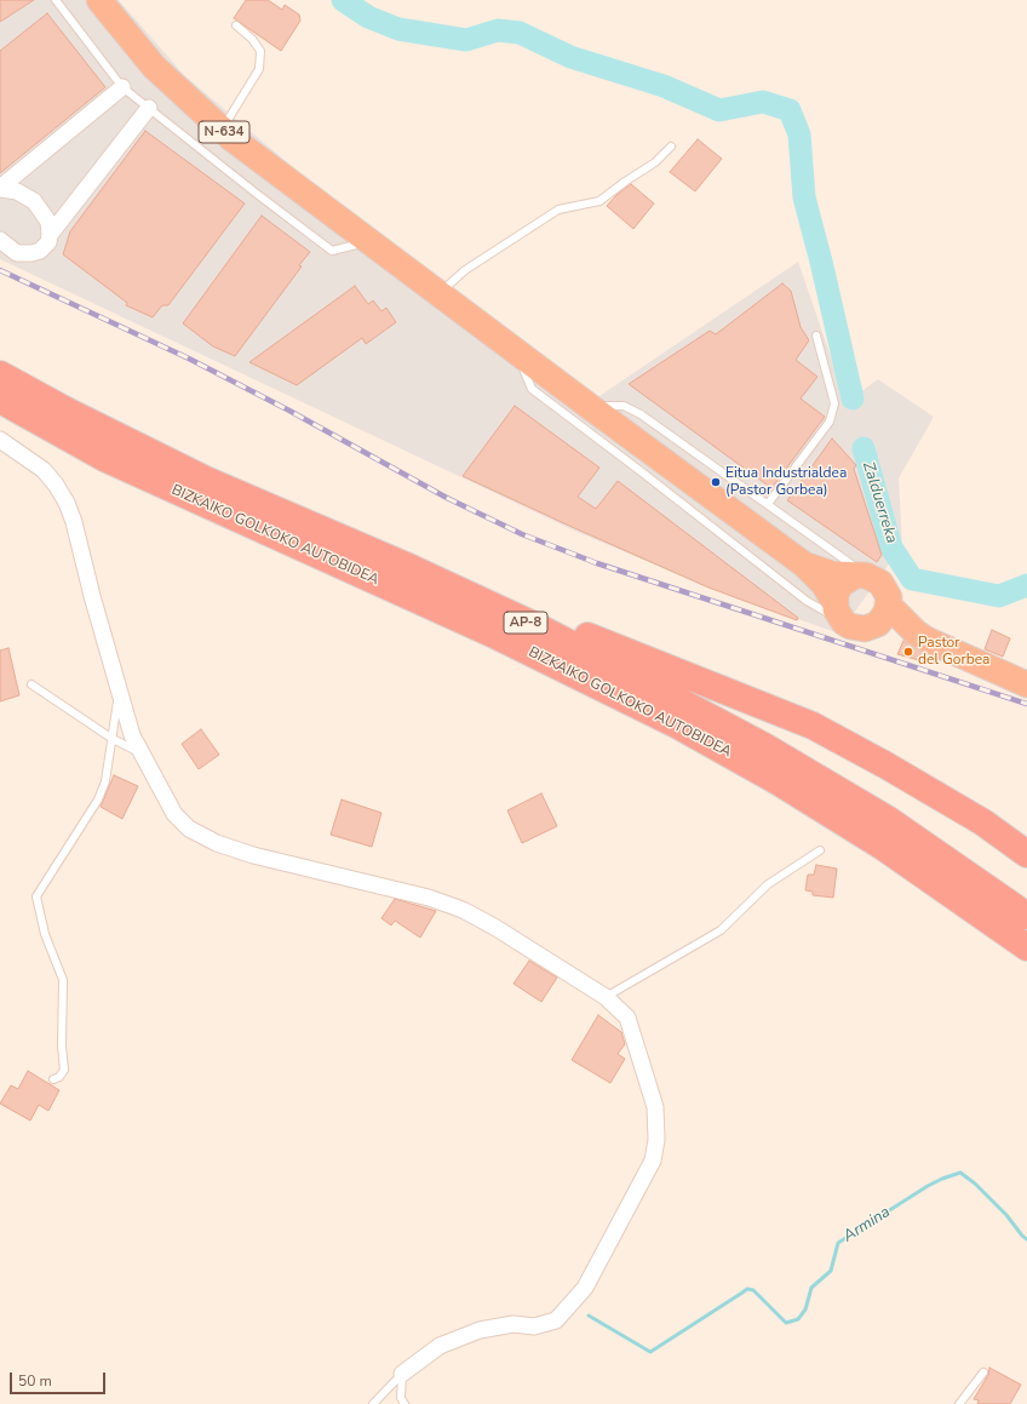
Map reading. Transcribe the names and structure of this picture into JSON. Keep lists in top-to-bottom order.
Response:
{
  "streets": {
    "highway": ["N-634", "BIZKAIKO GOLKOKO AUTOBIDEA", "AP-8"]
  },
  "water": ["Zalduerreka", "Armina"],
  "places": ["Eitua Industrialdea (Pastor Gorbea)", "Pastor del Gorbea"],
  "scale_bar": "50 m"
}
